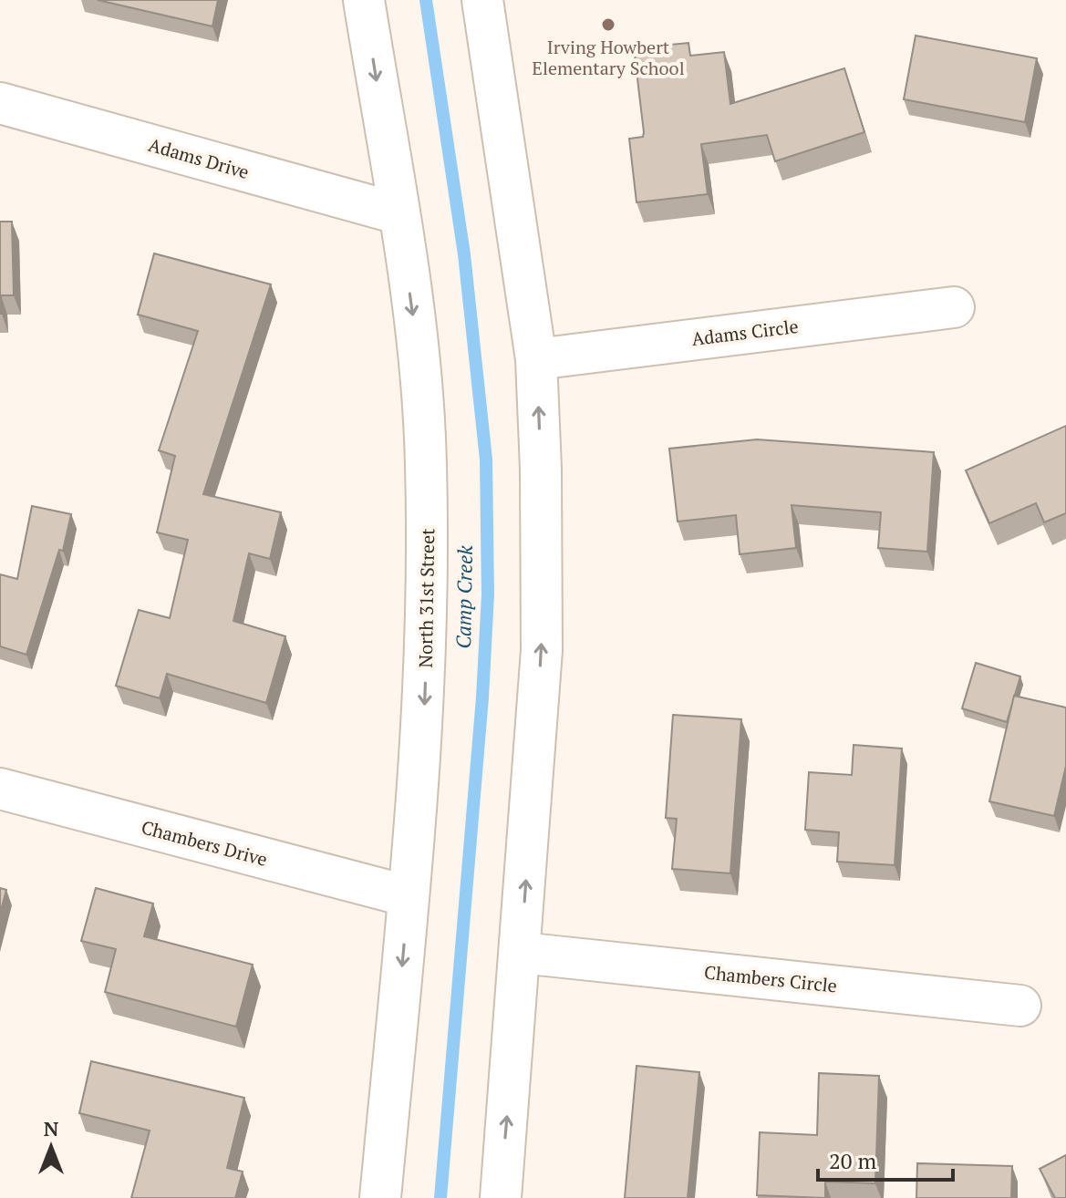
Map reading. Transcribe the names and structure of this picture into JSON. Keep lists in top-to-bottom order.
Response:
{
  "streets": {
    "main road": [
      "Adams Drive",
      "Adams Circle",
      "North 31st Street",
      "Chambers Drive",
      "Chambers Circle"
    ]
  },
  "crossings": [
    ["Adams Drive", "North 31st Street"],
    ["North 31st Street", "Chambers Drive"]
  ],
  "water": ["Camp Creek"],
  "places": ["Irving Howbert Elementary School"],
  "scale_bar": "20 m",
  "north": "top"
}
